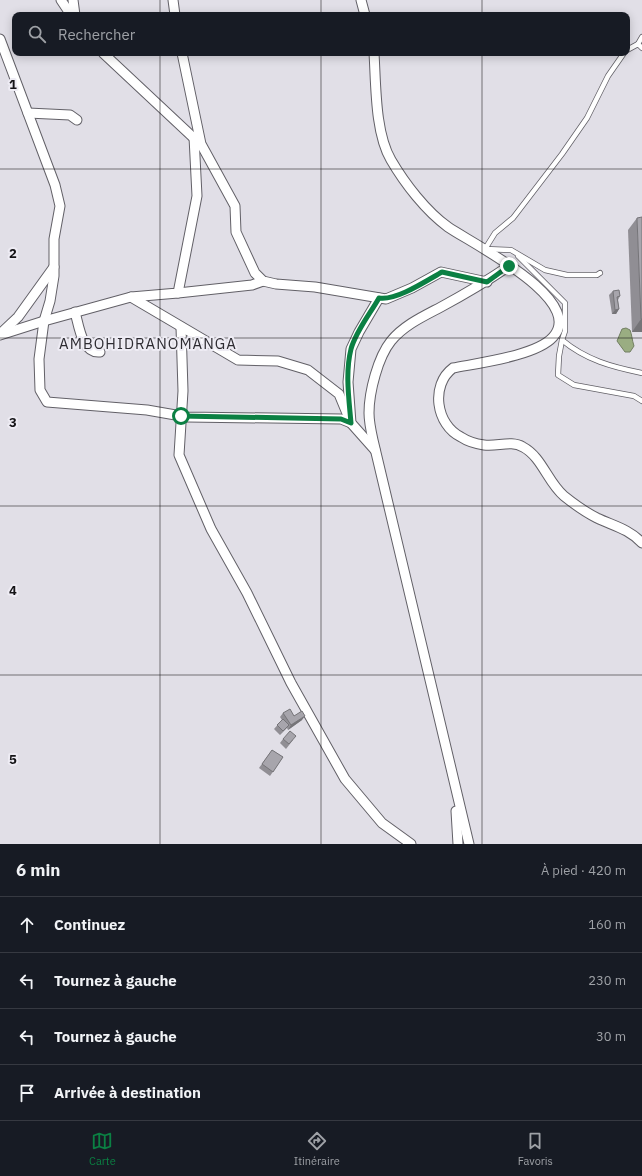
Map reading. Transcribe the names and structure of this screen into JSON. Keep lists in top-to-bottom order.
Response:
{
  "districts": ["AMBOHIDRANOMANGA"],
  "page": {
    "search": "Rechercher",
    "heading": ["6 min", "À pied · 420 m"],
    "list": [
      ["Continuez", "160 m"],
      ["Tournez à gauche", "230 m"],
      ["Tournez à gauche", "30 m"],
      "Arrivée à destination"
    ],
    "nav": ["Carte", "Itinéraire", "Favoris"]
  },
  "grid": {
    "rows": [
      "1",
      "2",
      "3",
      "4",
      "5"
    ]
  }
}
